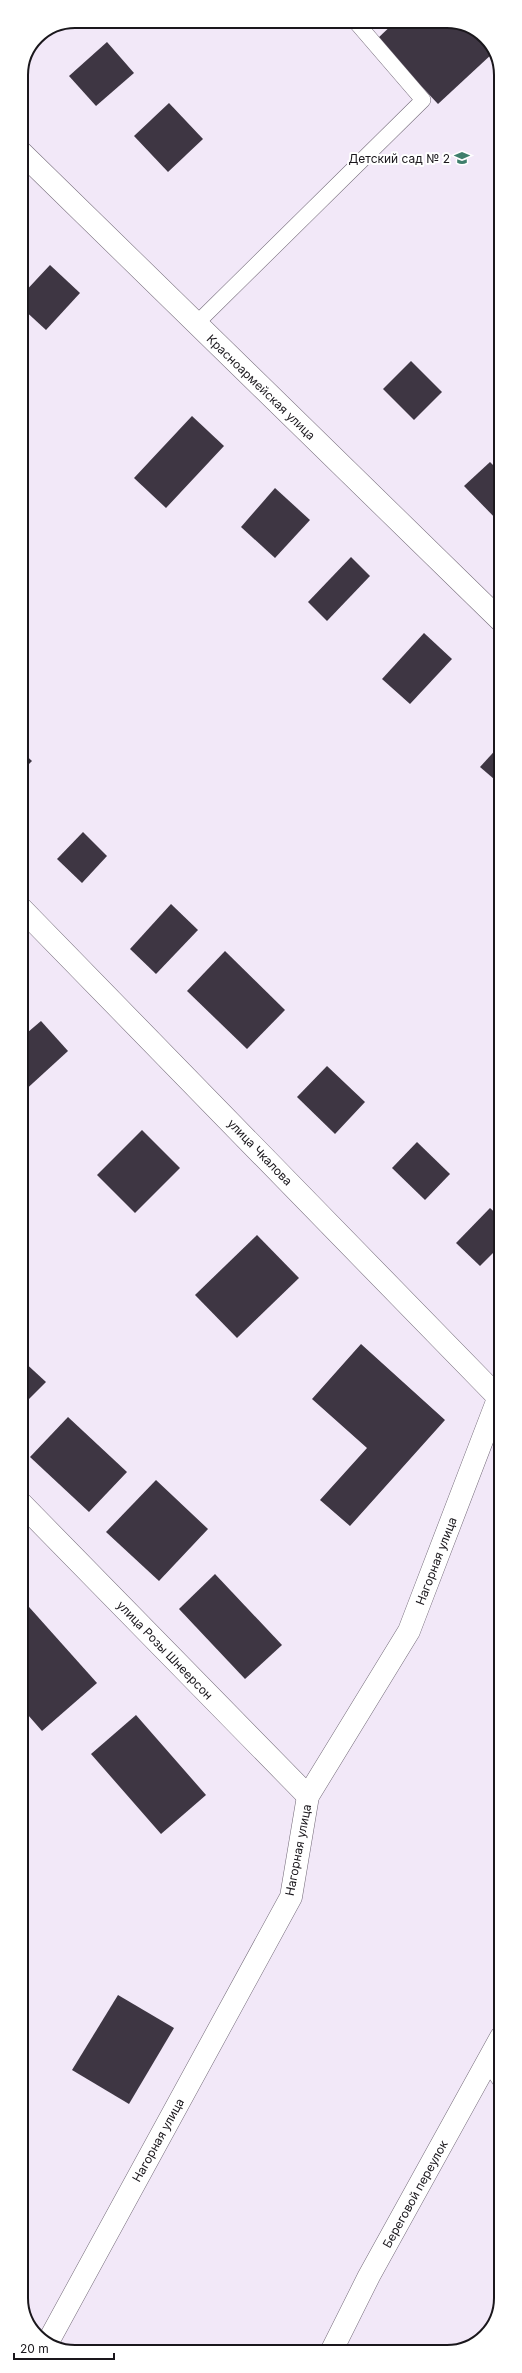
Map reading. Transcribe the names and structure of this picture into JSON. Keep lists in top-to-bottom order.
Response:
{
  "streets": {
    "street": [
      "Красноармейская улица",
      "улица Чкалова",
      "Нагорная улица",
      "улица Розы Шнеерсон",
      "Береговой переулок"
    ]
  },
  "crossings": [
    ["Нагорная улица", "улица Розы Шнеерсон"]
  ],
  "places": {
    "school or university": ["Детский сад № 2"]
  },
  "scale_bar": "20 m"
}
